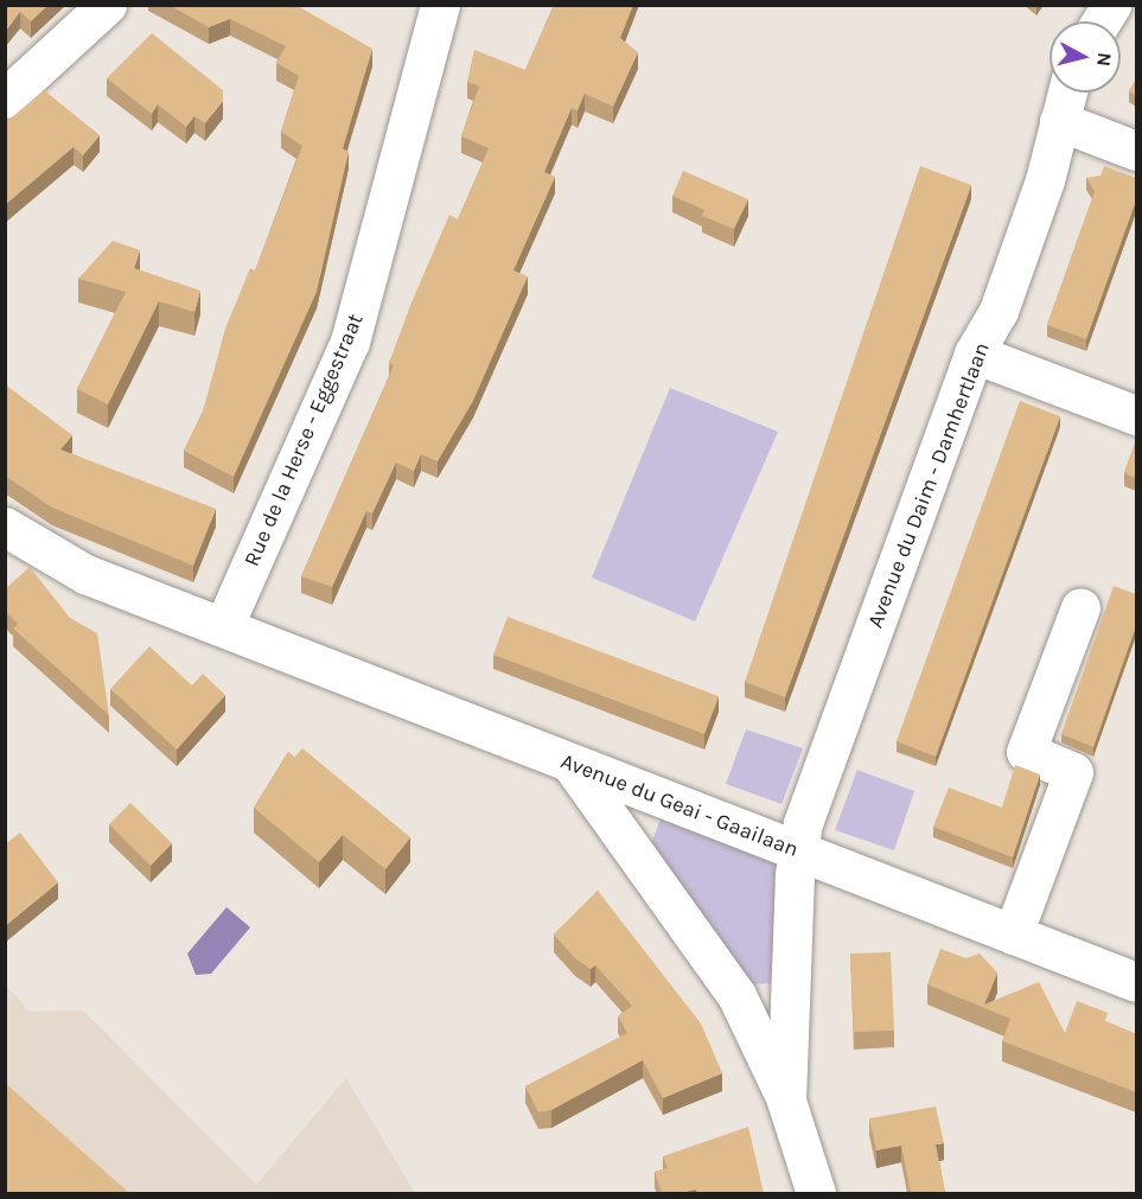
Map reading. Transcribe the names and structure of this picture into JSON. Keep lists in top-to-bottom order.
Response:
{
  "streets": {
    "street": ["Rue de la Herse - Eggestraat", "Avenue du Daim - Damhertlaan", "Avenue du Geai - Gaailaan"]
  },
  "crossings": [
    ["Rue de la Herse - Eggestraat", "Avenue du Geai - Gaailaan"],
    ["Avenue du Daim - Damhertlaan", "Avenue du Geai - Gaailaan"]
  ],
  "north": "right"
}
